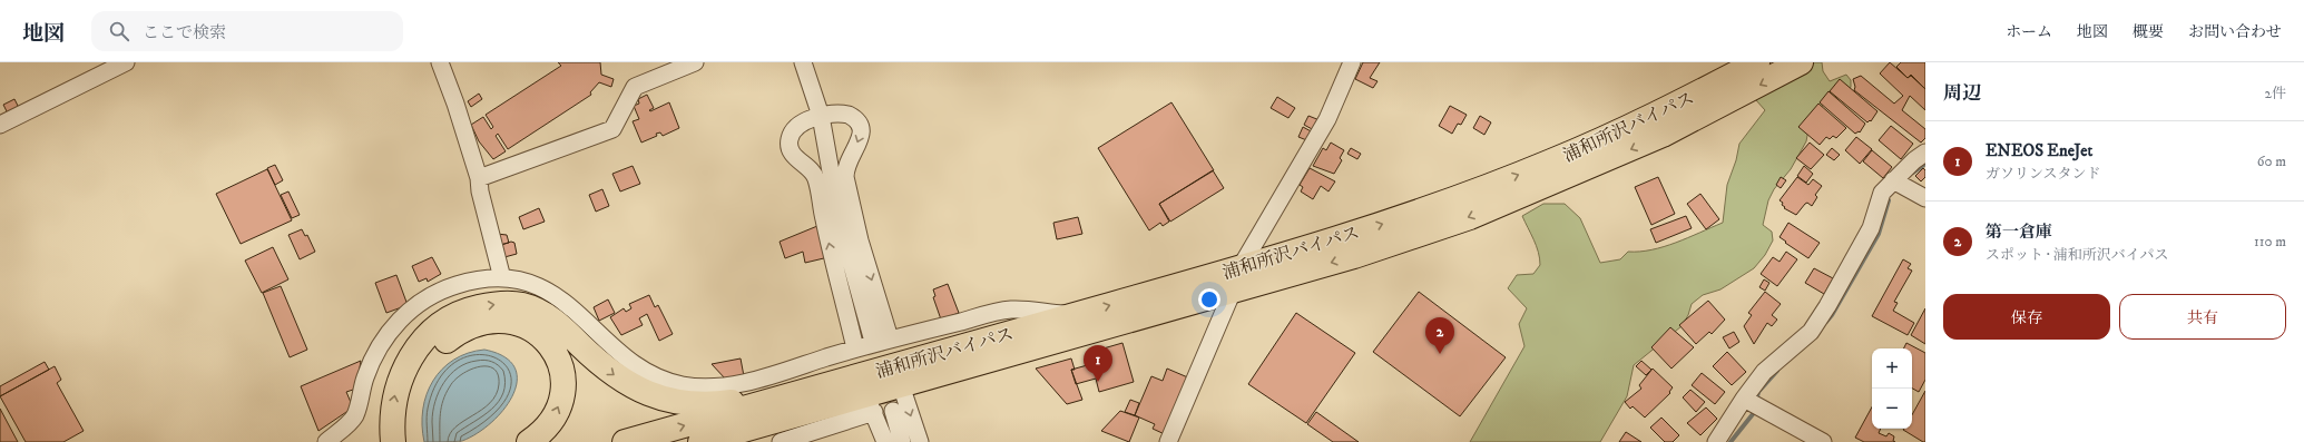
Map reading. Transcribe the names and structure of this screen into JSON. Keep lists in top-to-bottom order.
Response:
{
  "streets": {
    "highway": ["浦和所沢バイパス"]
  },
  "page": {
    "header": "地図",
    "search": "ここで検索",
    "nav": [
      "ホーム",
      "地図",
      "概要",
      "お問い合わせ"
    ],
    "heading": ["周辺", "2件"],
    "list": [
      {
        "mark": "1",
        "name": "ENEOS EneJet",
        "note": "ガソリンスタンド",
        "value": "60 m"
      },
      {
        "mark": "2",
        "name": "第一倉庫",
        "note": "スポット · 浦和所沢バイパス",
        "value": "110 m"
      }
    ],
    "buttons": ["保存", "共有"],
    "pins": ["2", "1"],
    "map_buttons": ["+", "−"]
  }
}
